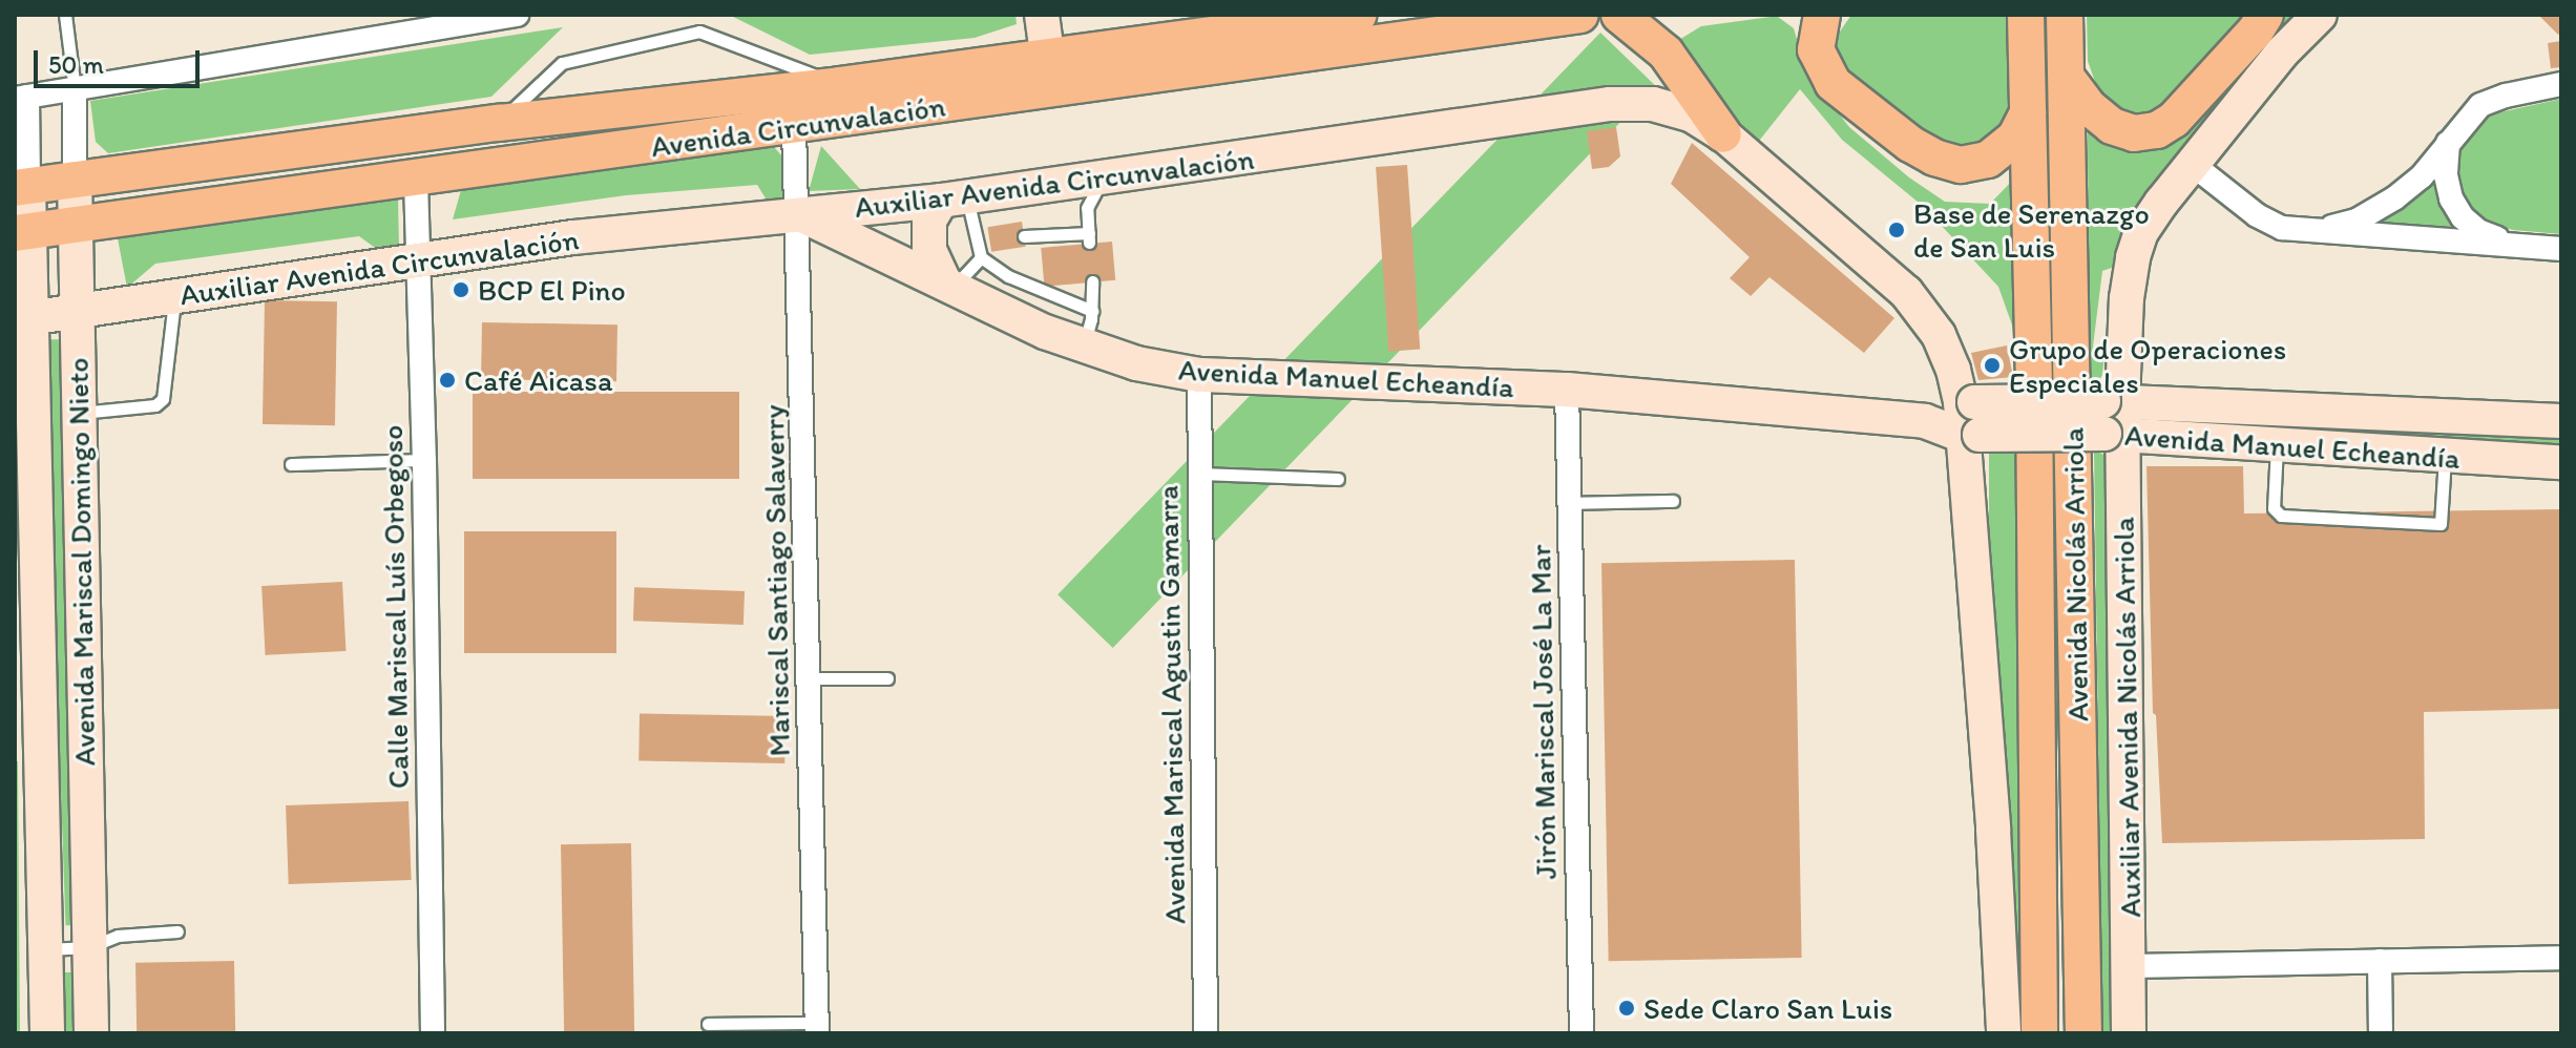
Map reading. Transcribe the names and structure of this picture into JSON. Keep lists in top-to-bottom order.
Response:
{
  "streets": {
    "main road": ["Avenida Circunvalación", "Avenida Nicolás Arriola"],
    "street": [
      "Auxiliar Avenida Circunvalación",
      "Avenida Manuel Echeandía",
      "Avenida Mariscal Domingo Nieto",
      "Mariscal Santiago Salaverry",
      "Calle Mariscal Luís Orbegoso",
      "Avenida Mariscal Agustin Gamarra",
      "Jirón Mariscal José La Mar",
      "Auxiliar Avenida Nicolás Arriola"
    ]
  },
  "crossings": [
    ["Avenida Circunvalación", "Avenida Mariscal Domingo Nieto"],
    ["Avenida Circunvalación", "Mariscal Santiago Salaverry"],
    ["Avenida Circunvalación", "Calle Mariscal Luís Orbegoso"],
    ["Auxiliar Avenida Circunvalación", "Avenida Manuel Echeandía"],
    ["Auxiliar Avenida Circunvalación", "Avenida Mariscal Domingo Nieto"],
    ["Auxiliar Avenida Circunvalación", "Mariscal Santiago Salaverry"],
    ["Auxiliar Avenida Circunvalación", "Calle Mariscal Luís Orbegoso"],
    ["Avenida Manuel Echeandía", "Mariscal Santiago Salaverry"],
    ["Avenida Manuel Echeandía", "Avenida Mariscal Agustin Gamarra"],
    ["Avenida Manuel Echeandía", "Jirón Mariscal José La Mar"],
    ["Avenida Manuel Echeandía", "Auxiliar Avenida Nicolás Arriola"]
  ],
  "places": [
    "Base de Serenazgo de San Luis",
    "BCP El Pino",
    "Grupo de Operaciones Especiales",
    "Café Aicasa",
    "Sede Claro San Luis"
  ],
  "scale_bar": "50 m"
}
